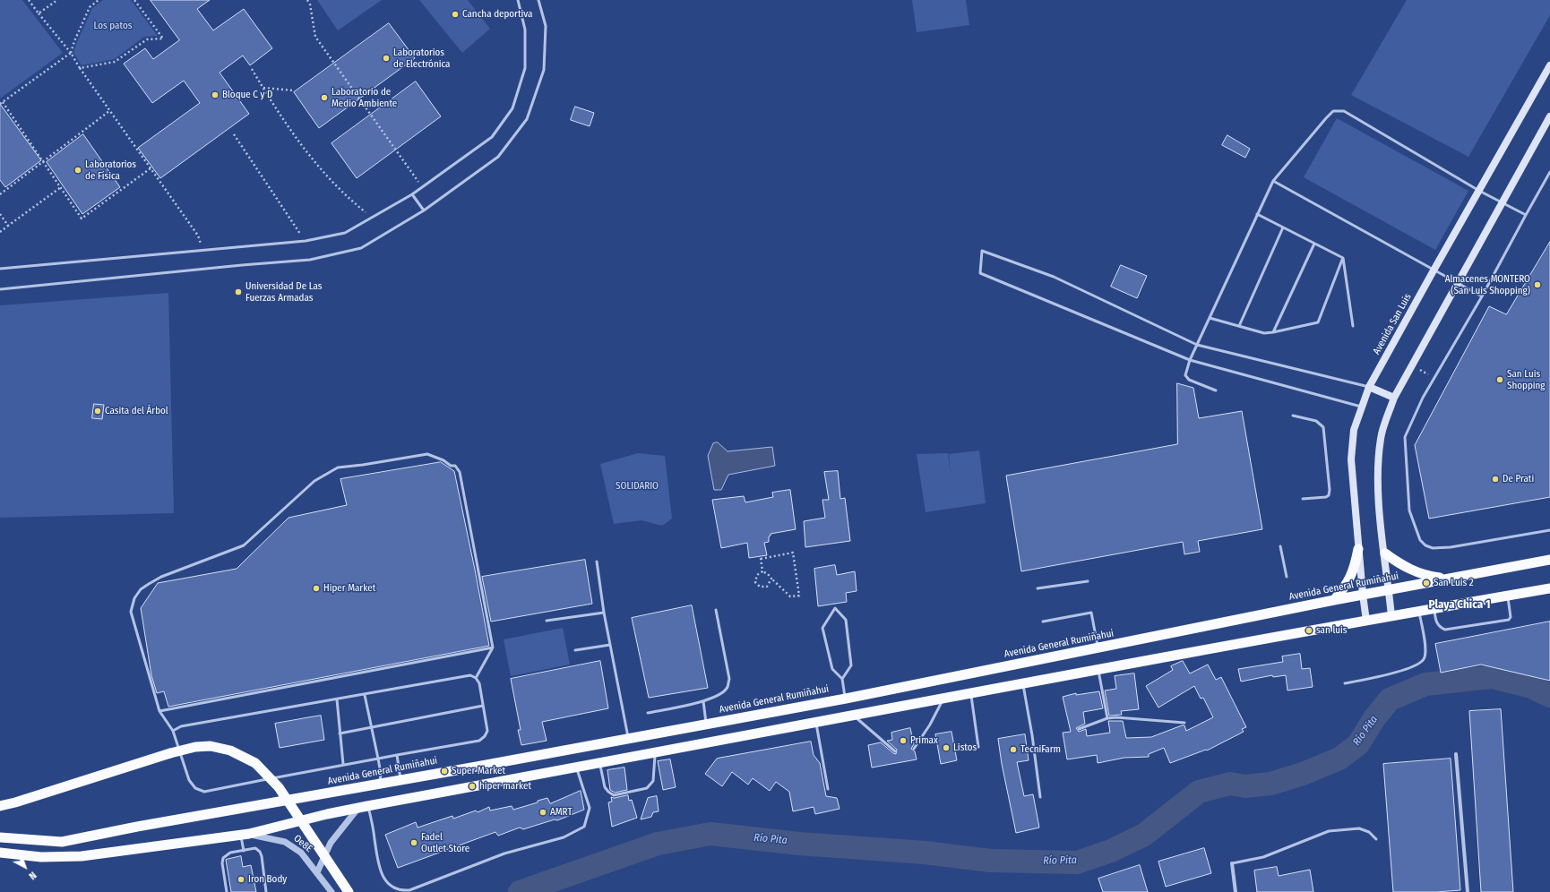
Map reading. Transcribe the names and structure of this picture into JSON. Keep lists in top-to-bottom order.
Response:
{
  "streets": {
    "highway": ["Avenida General Rumiñahui"],
    "main road": ["Avenida San Luis"],
    "street": ["Oe8E"]
  },
  "crossings": [
    ["Avenida San Luis", "Avenida General Rumiñahui"]
  ],
  "districts": ["Playa Chica 1"],
  "water": ["Río Pita"],
  "parks": ["Los patos", "SOLIDARIO"],
  "places": [
    "Cancha deportiva",
    "Laboratorios de Electrónica",
    "Bloque C y D",
    "Laboratorio de Medio Ambiente",
    "Laboratorios de Física",
    "Almacenes MONTERO (San Luis Shopping)",
    "Universidad De Las Fuerzas Armadas",
    "San Luis Shopping",
    "Casita del Árbol",
    "De Prati",
    "San Luis 2",
    "Hiper Market",
    "san luis",
    "Primax",
    "Listos",
    "TecniFarm",
    "Super Market",
    "hiper market",
    "AMRT",
    "Fadel Outlet Store",
    "Iron Body"
  ],
  "north": "bottom right"
}
